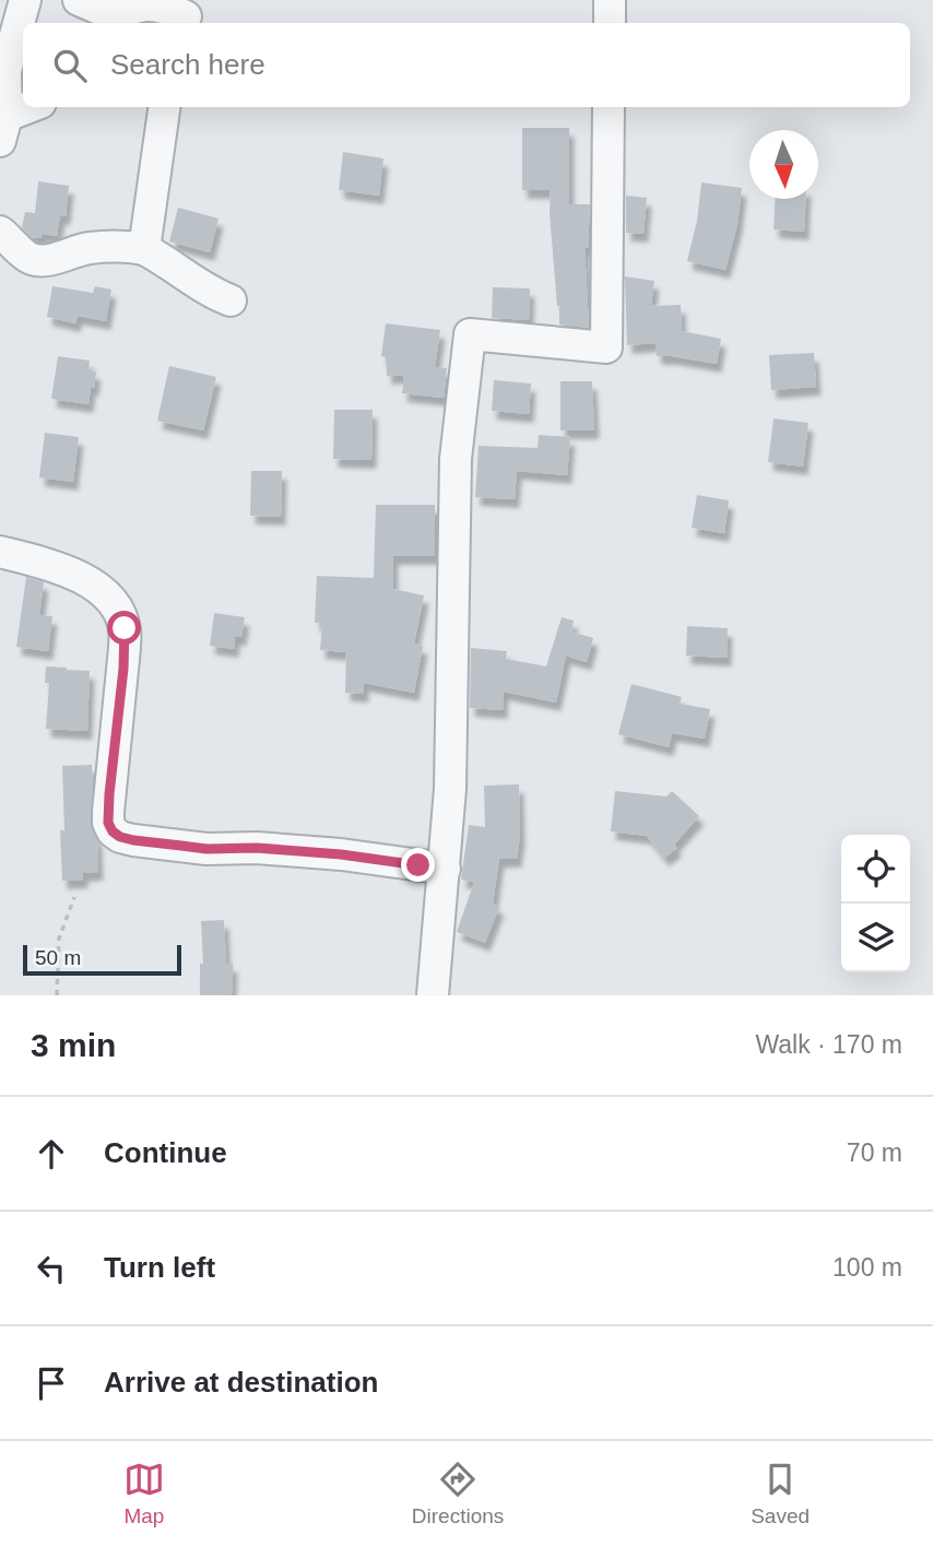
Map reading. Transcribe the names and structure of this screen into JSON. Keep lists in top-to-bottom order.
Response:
{
  "scale_bar": "50 m",
  "north": "bottom",
  "page": {
    "search": "Search here",
    "scale": "50 m",
    "heading": ["3 min", "Walk · 170 m"],
    "list": [
      ["Continue", "70 m"],
      ["Turn left", "100 m"],
      "Arrive at destination"
    ],
    "nav": ["Map", "Directions", "Saved"]
  }
}
